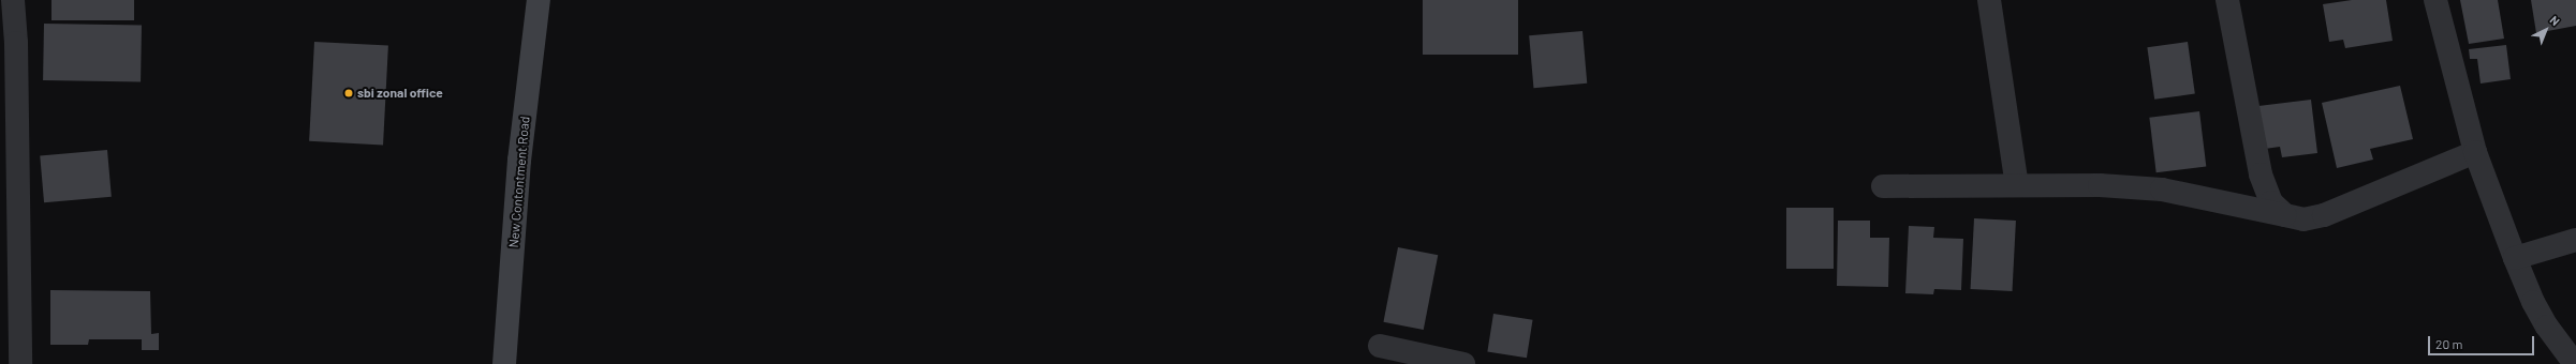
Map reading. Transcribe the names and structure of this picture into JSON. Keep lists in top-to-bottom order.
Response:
{
  "streets": {
    "street": ["New Contontment Road"]
  },
  "places": ["sbi zonal office"],
  "scale_bar": "20 m",
  "north": "top right"
}
